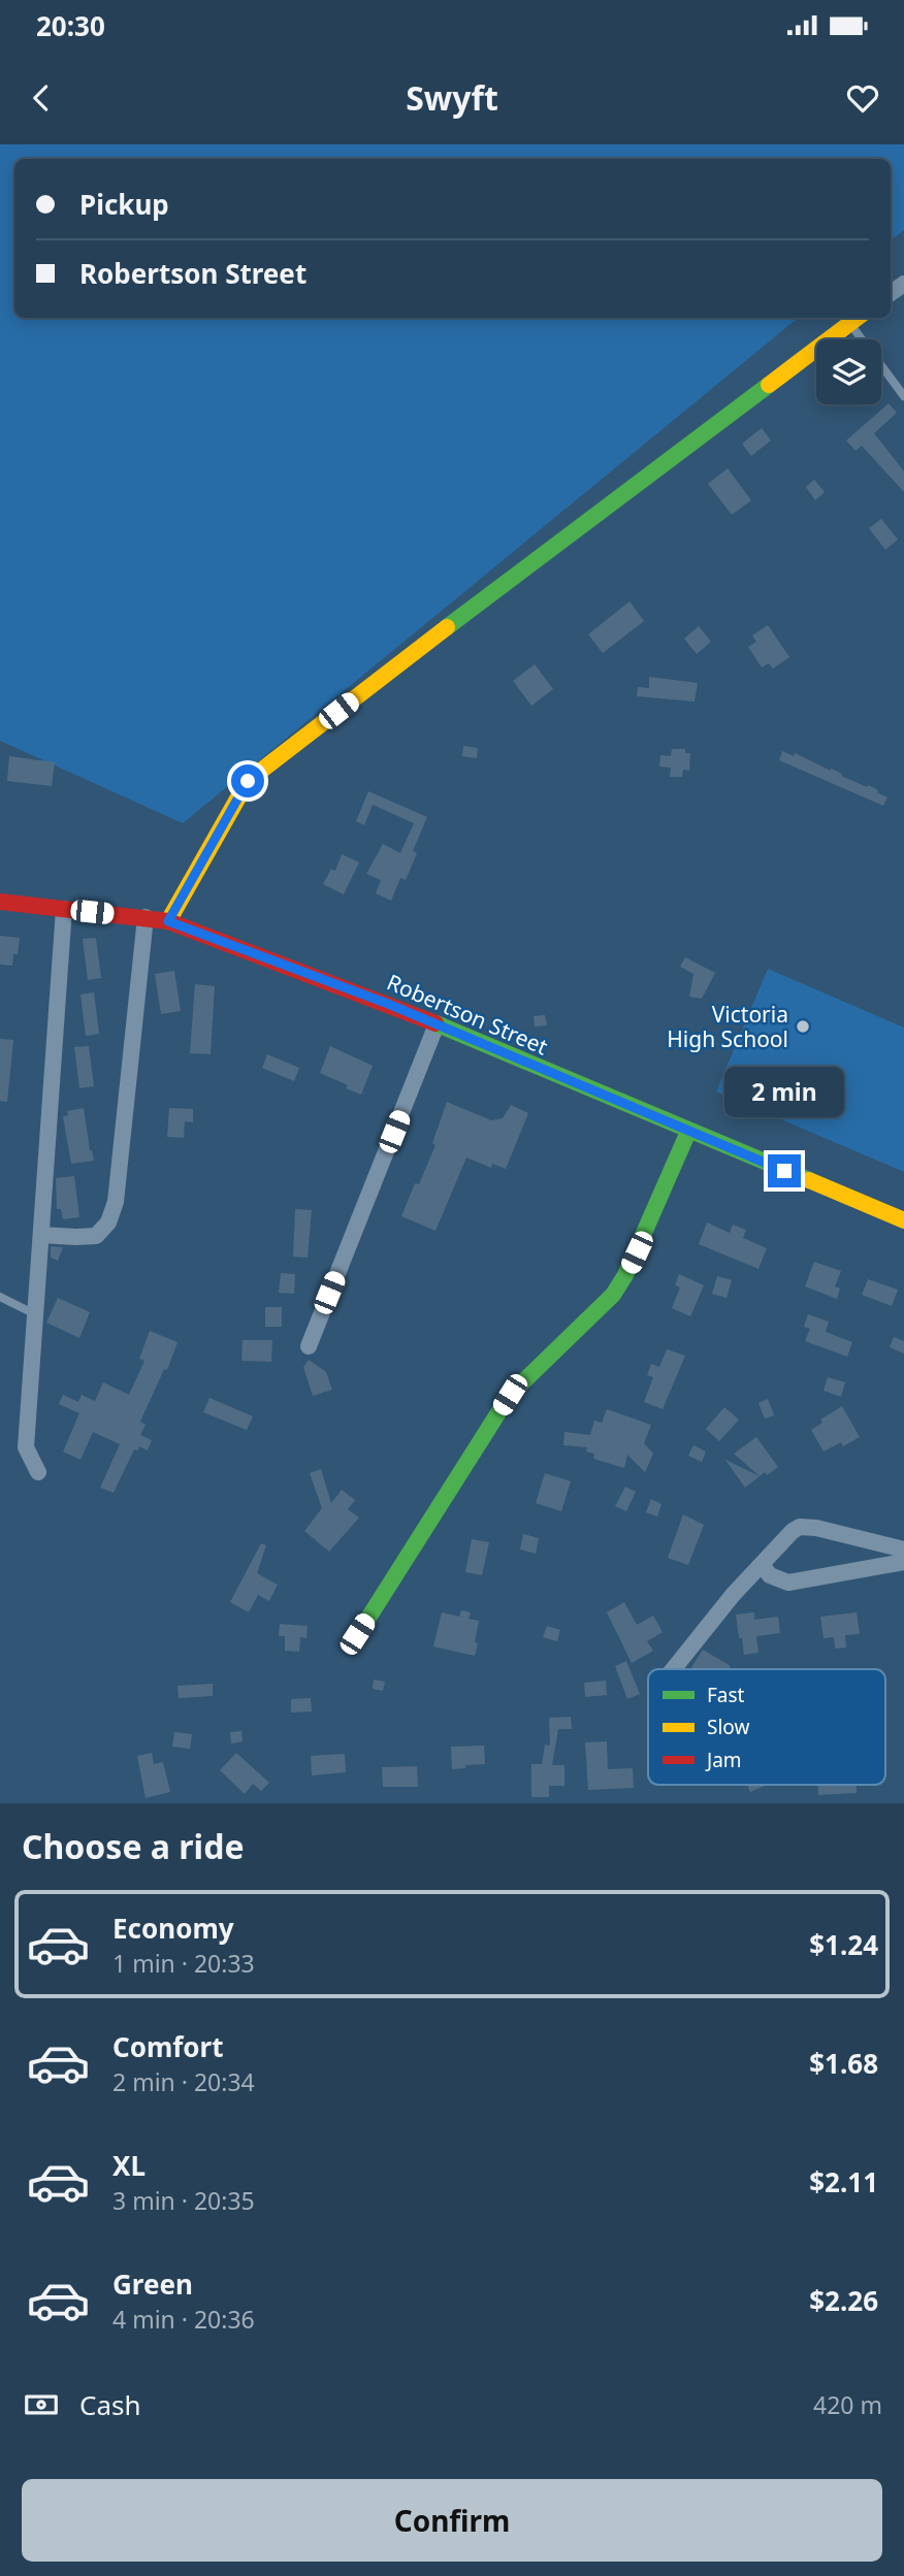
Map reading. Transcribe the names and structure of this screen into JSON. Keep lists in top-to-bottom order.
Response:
{
  "streets": {
    "street": ["Robertson Street"]
  },
  "places": ["Victoria High School"],
  "legend": ["Fast", "Slow", "Jam"],
  "page": {
    "status": "20:30",
    "header": "Swyft",
    "banner": ["Pickup", "Robertson Street"],
    "bubble": "2 min",
    "heading": "Choose a ride",
    "list": [
      {
        "name": "Economy",
        "note": "1 min · 20:33",
        "value": "$1.24"
      },
      {
        "name": "Comfort",
        "note": "2 min · 20:34",
        "value": "$1.68"
      },
      {
        "name": "XL",
        "note": "3 min · 20:35",
        "value": "$2.11"
      },
      {
        "name": "Green",
        "note": "4 min · 20:36",
        "value": "$2.26"
      }
    ],
    "pay": ["Cash", "420 m"],
    "buttons": "Confirm"
  }
}
